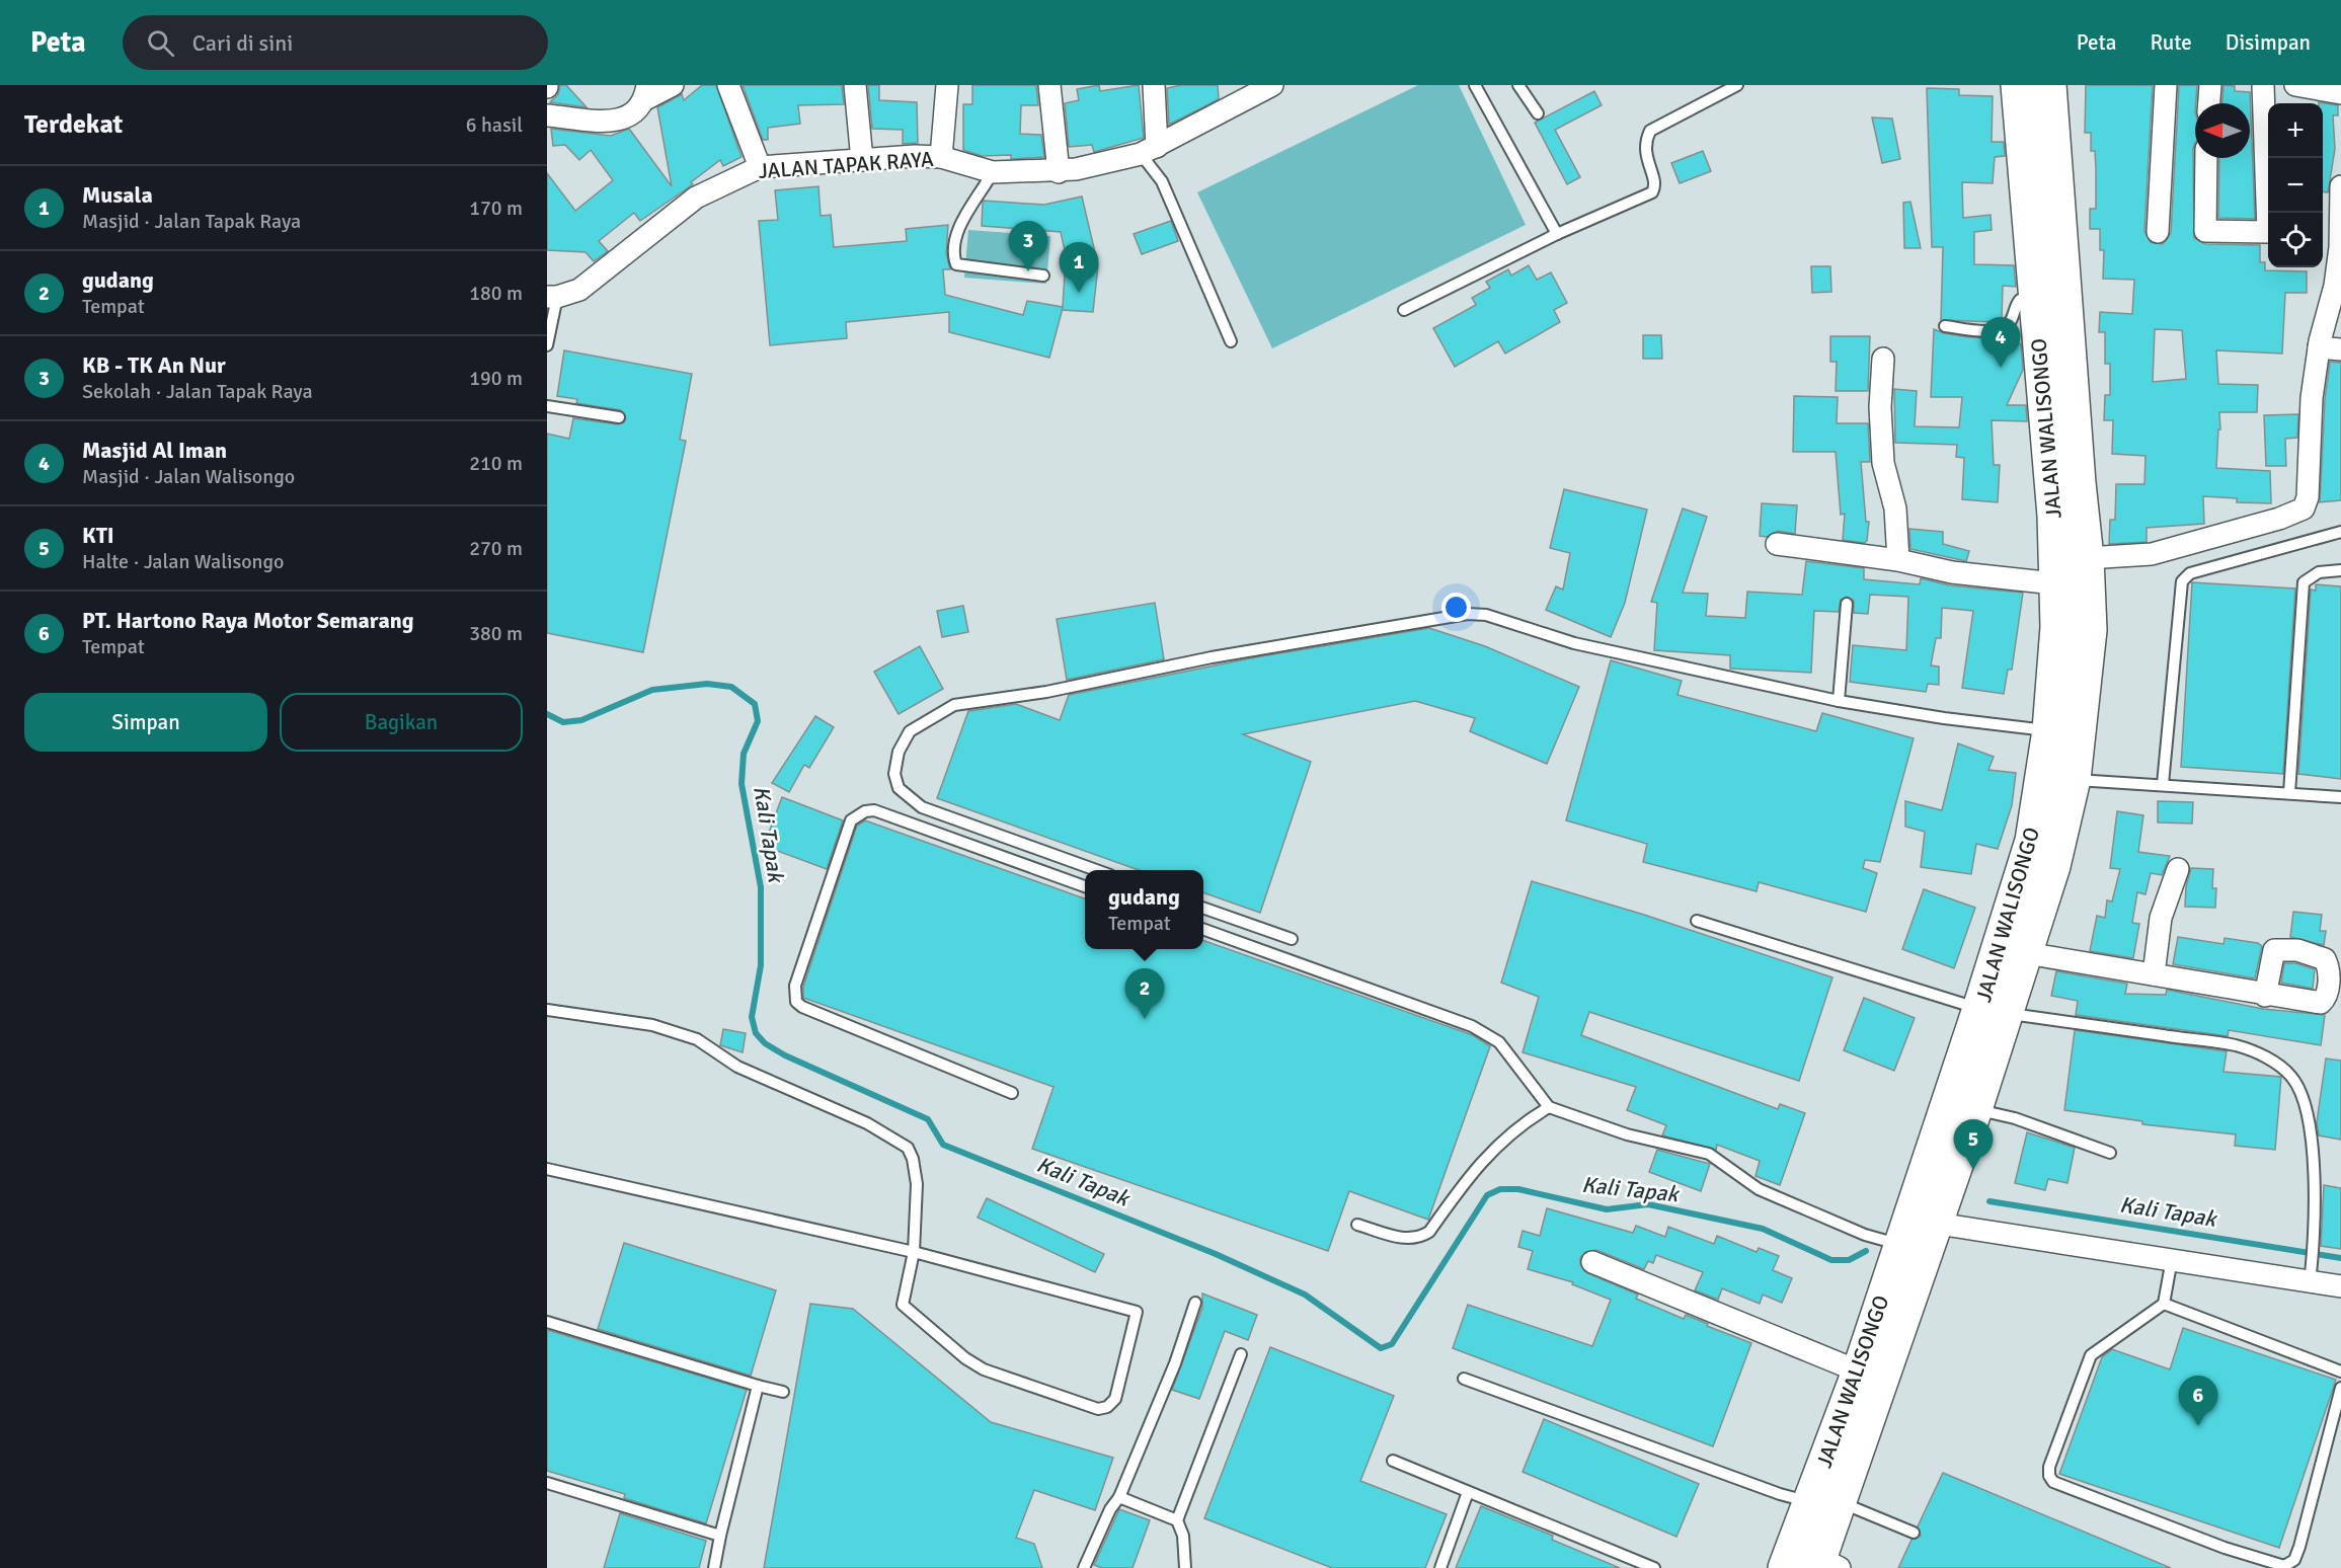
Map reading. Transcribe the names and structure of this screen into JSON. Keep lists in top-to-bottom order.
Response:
{
  "streets": {
    "highway": ["JALAN WALISONGO"],
    "street": ["JALAN TAPAK RAYA"]
  },
  "water": ["Kali Tapak"],
  "north": "left",
  "page": {
    "header": "Peta",
    "search": "Cari di sini",
    "nav": ["Peta", "Rute", "Disimpan"],
    "heading": ["Terdekat", "6 hasil"],
    "map_buttons": ["+", "−"],
    "list": [
      {
        "mark": "1",
        "name": "Musala",
        "note": "Masjid · Jalan Tapak Raya",
        "value": "170 m"
      },
      {
        "mark": "2",
        "name": "gudang",
        "note": "Tempat",
        "value": "180 m"
      },
      {
        "mark": "3",
        "name": "KB - TK An Nur",
        "note": "Sekolah · Jalan Tapak Raya",
        "value": "190 m"
      },
      {
        "mark": "4",
        "name": "Masjid Al Iman",
        "note": "Masjid · Jalan Walisongo",
        "value": "210 m"
      },
      {
        "mark": "5",
        "name": "KTI",
        "note": "Halte · Jalan Walisongo",
        "value": "270 m"
      },
      {
        "mark": "6",
        "name": "PT. Hartono Raya Motor Semarang",
        "note": "Tempat",
        "value": "380 m"
      }
    ],
    "pins": [
      "3",
      "1",
      "4",
      "2",
      "5",
      "6"
    ],
    "buttons": ["Simpan", "Bagikan"],
    "popup": ["gudang", "Tempat"]
  }
}
